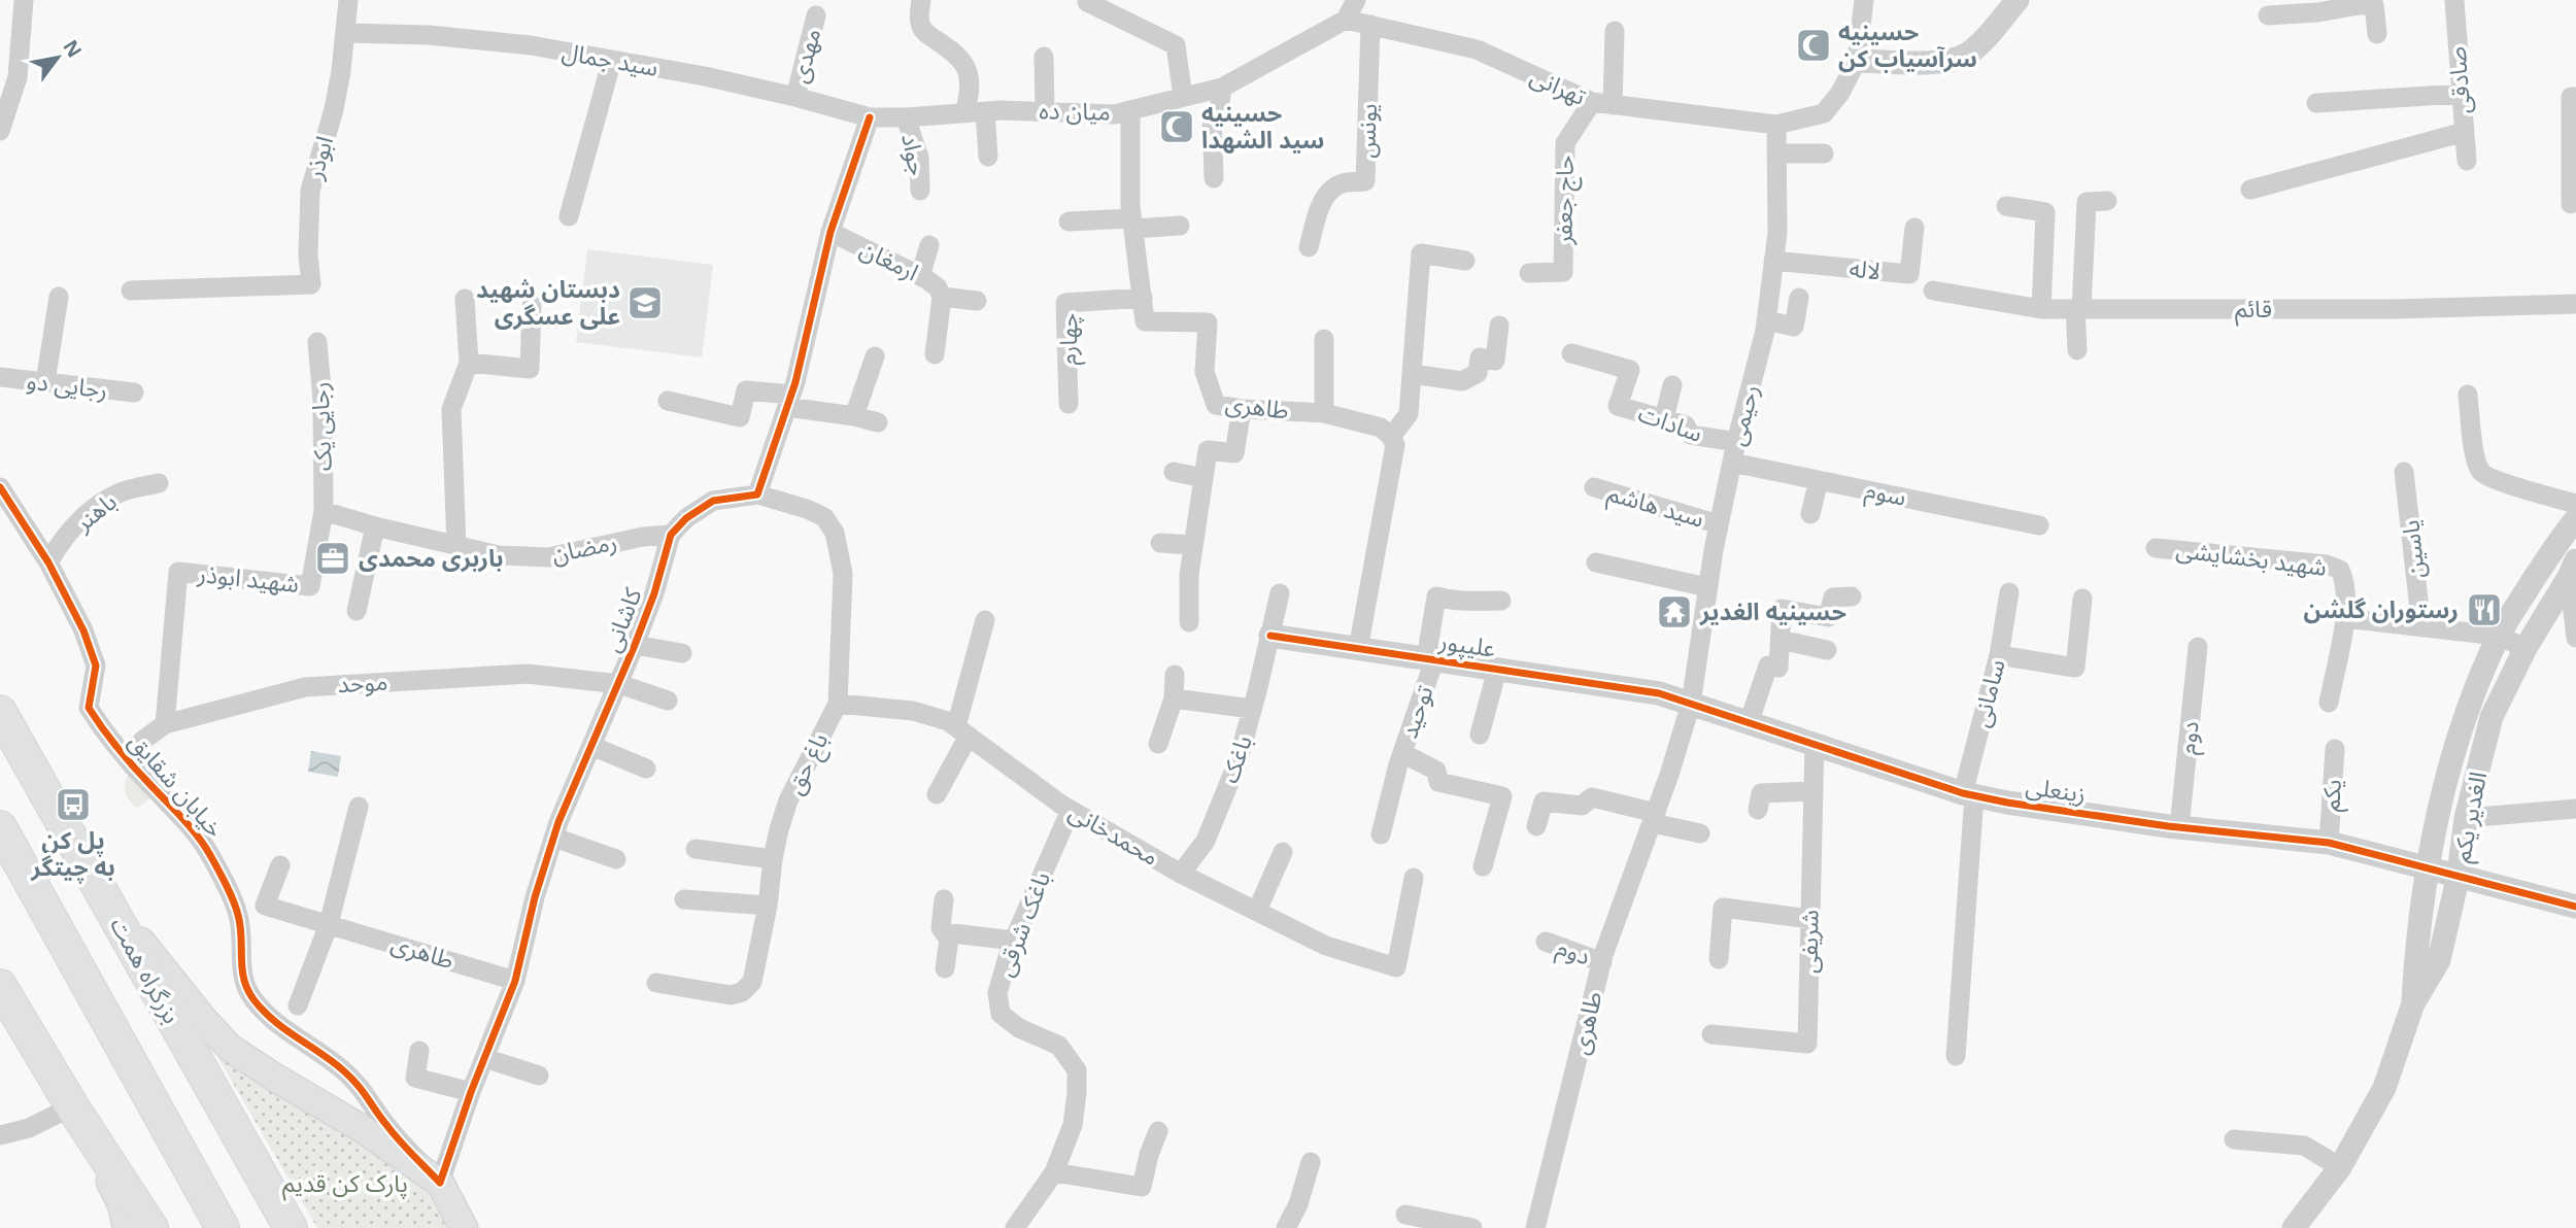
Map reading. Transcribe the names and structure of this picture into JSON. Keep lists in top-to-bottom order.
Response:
{
  "streets": {
    "highway": ["بزرگراه همت"],
    "street": [
      "مهدی",
      "سید جمال",
      "صادقی",
      "تهرانی",
      "میان ده",
      "یونس",
      "جواد",
      "ابوذر",
      "حاج جعفر",
      "ارمغان",
      "لاله",
      "قائم",
      "چهارم",
      "رجایی دو",
      "طاهری",
      "رحیمی",
      "سادات",
      "رجایی یک",
      "سوم",
      "سید هاشم",
      "باهنر",
      "رمضان",
      "یاسین",
      "شهید بخشایشی",
      "شهید ابوذر",
      "کاشانی",
      "علیپور",
      "موحد",
      "سامانی",
      "توحید",
      "دوم",
      "باغک",
      "باغ حق",
      "خیابان شقایق",
      "زینعلی",
      "یکم",
      "الغدیر یکم",
      "محمدخانی",
      "باغک شرقی",
      "شریفی"
    ]
  },
  "crossings": [
    ["مهدی", "سید جمال"],
    ["سید جمال", "میان ده"],
    ["سید جمال", "ابوذر"],
    ["تهرانی", "میان ده"],
    ["تهرانی", "یونس"],
    ["تهرانی", "حاج جعفر"],
    ["تهرانی", "رحیمی"],
    ["میان ده", "جواد"],
    ["میان ده", "طاهری"],
    ["لاله", "رحیمی"],
    ["چهارم", "طاهری"],
    ["طاهری", "رحیمی"],
    ["طاهری", "کاشانی"],
    ["طاهری", "دوم"],
    ["طاهری", "زینعلی"],
    ["رحیمی", "سادات"],
    ["رحیمی", "سوم"],
    ["رحیمی", "سید هاشم"],
    ["رحیمی", "زینعلی"],
    ["سادات", "سوم"],
    ["رجایی یک", "شهید ابوذر"],
    ["باهنر", "خیابان شقایق"],
    ["رمضان", "کاشانی"],
    ["شهید ابوذر", "موحد"],
    ["کاشانی", "موحد"],
    ["کاشانی", "خیابان شقایق"],
    ["علیپور", "توحید"],
    ["علیپور", "باغک"],
    ["علیپور", "زینعلی"],
    ["موحد", "خیابان شقایق"],
    ["سامانی", "زینعلی"],
    ["دوم", "زینعلی"],
    ["باغک", "محمدخانی"],
    ["باغ حق", "محمدخانی"],
    ["زینعلی", "یکم"],
    ["زینعلی", "الغدیر یکم"],
    ["زینعلی", "شریفی"],
    ["محمدخانی", "باغک شرقی"]
  ],
  "parks": ["پارک کن قدیم"],
  "places": {
    "mosque": ["حسینیه سرآسیاب کن", "حسینیه سید الشهدا"],
    "school or university": ["دبستان شهید علی عسگری"],
    "office": ["باربری محمدی"],
    "restaurant": ["رستوران گلشن"],
    "temple": ["حسینیه الغدیر"],
    "bus stop": ["پل کن به چیتگر"]
  },
  "north": "top right"
}
